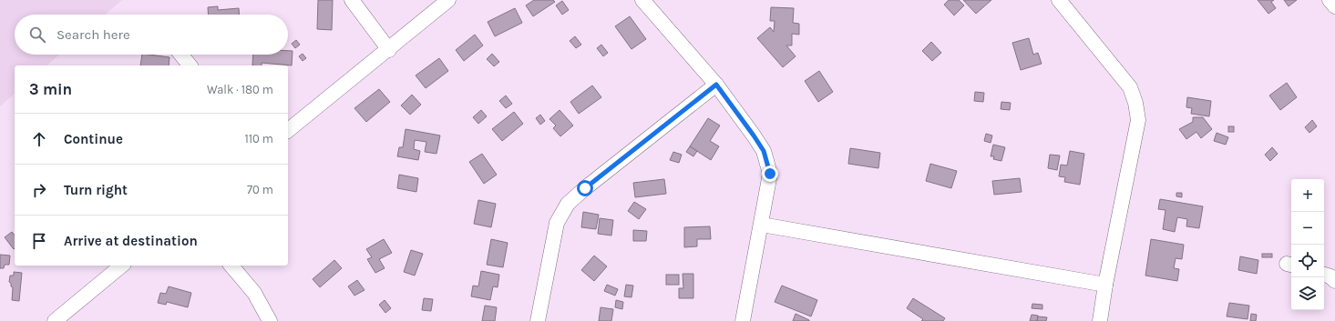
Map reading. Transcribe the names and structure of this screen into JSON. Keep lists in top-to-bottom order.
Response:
{
  "page": {
    "search": "Search here",
    "heading": ["3 min", "Walk · 180 m"],
    "list": [
      ["Continue", "110 m"],
      ["Turn right", "70 m"],
      "Arrive at destination"
    ],
    "map_buttons": ["+", "−"]
  }
}
